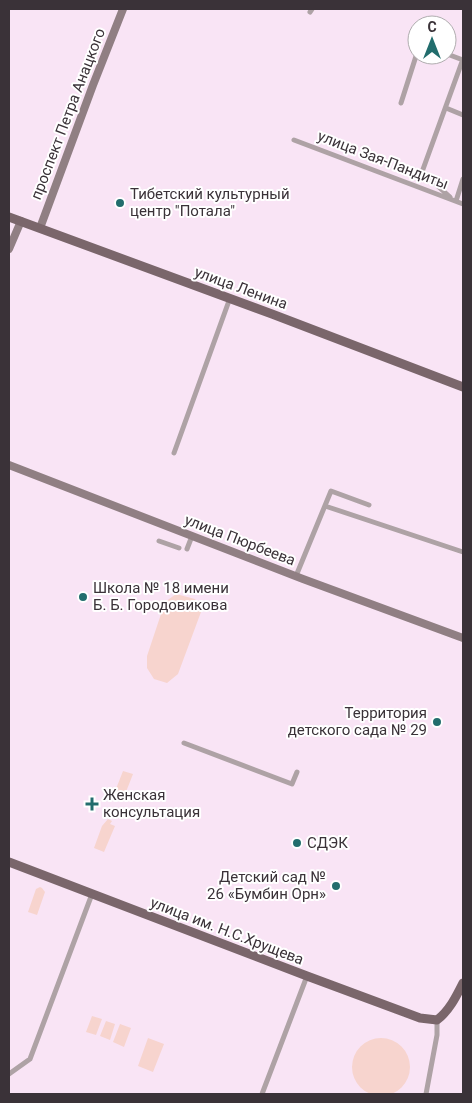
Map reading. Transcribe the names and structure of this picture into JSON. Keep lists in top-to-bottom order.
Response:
{
  "streets": {
    "main road": [
      "проспект Петра Анацкого",
      "улица Ленина",
      "улица Пюрбеева",
      "улица им. Н.С.Хрущева"
    ],
    "street": ["улица Зая-Пандиты"]
  },
  "crossings": [
    ["проспект Петра Анацкого", "улица Ленина"]
  ],
  "places": {
    "other": [
      "Тибетский культурный центр \"Потала\"",
      "Школа № 18 имени Б. Б. Городовикова",
      "Территория детского сада № 29",
      "СДЭК",
      "Детский сад № 26 «Бумбин Орн»"
    ],
    "health": ["Женская консультация"]
  },
  "north": "top"
}
